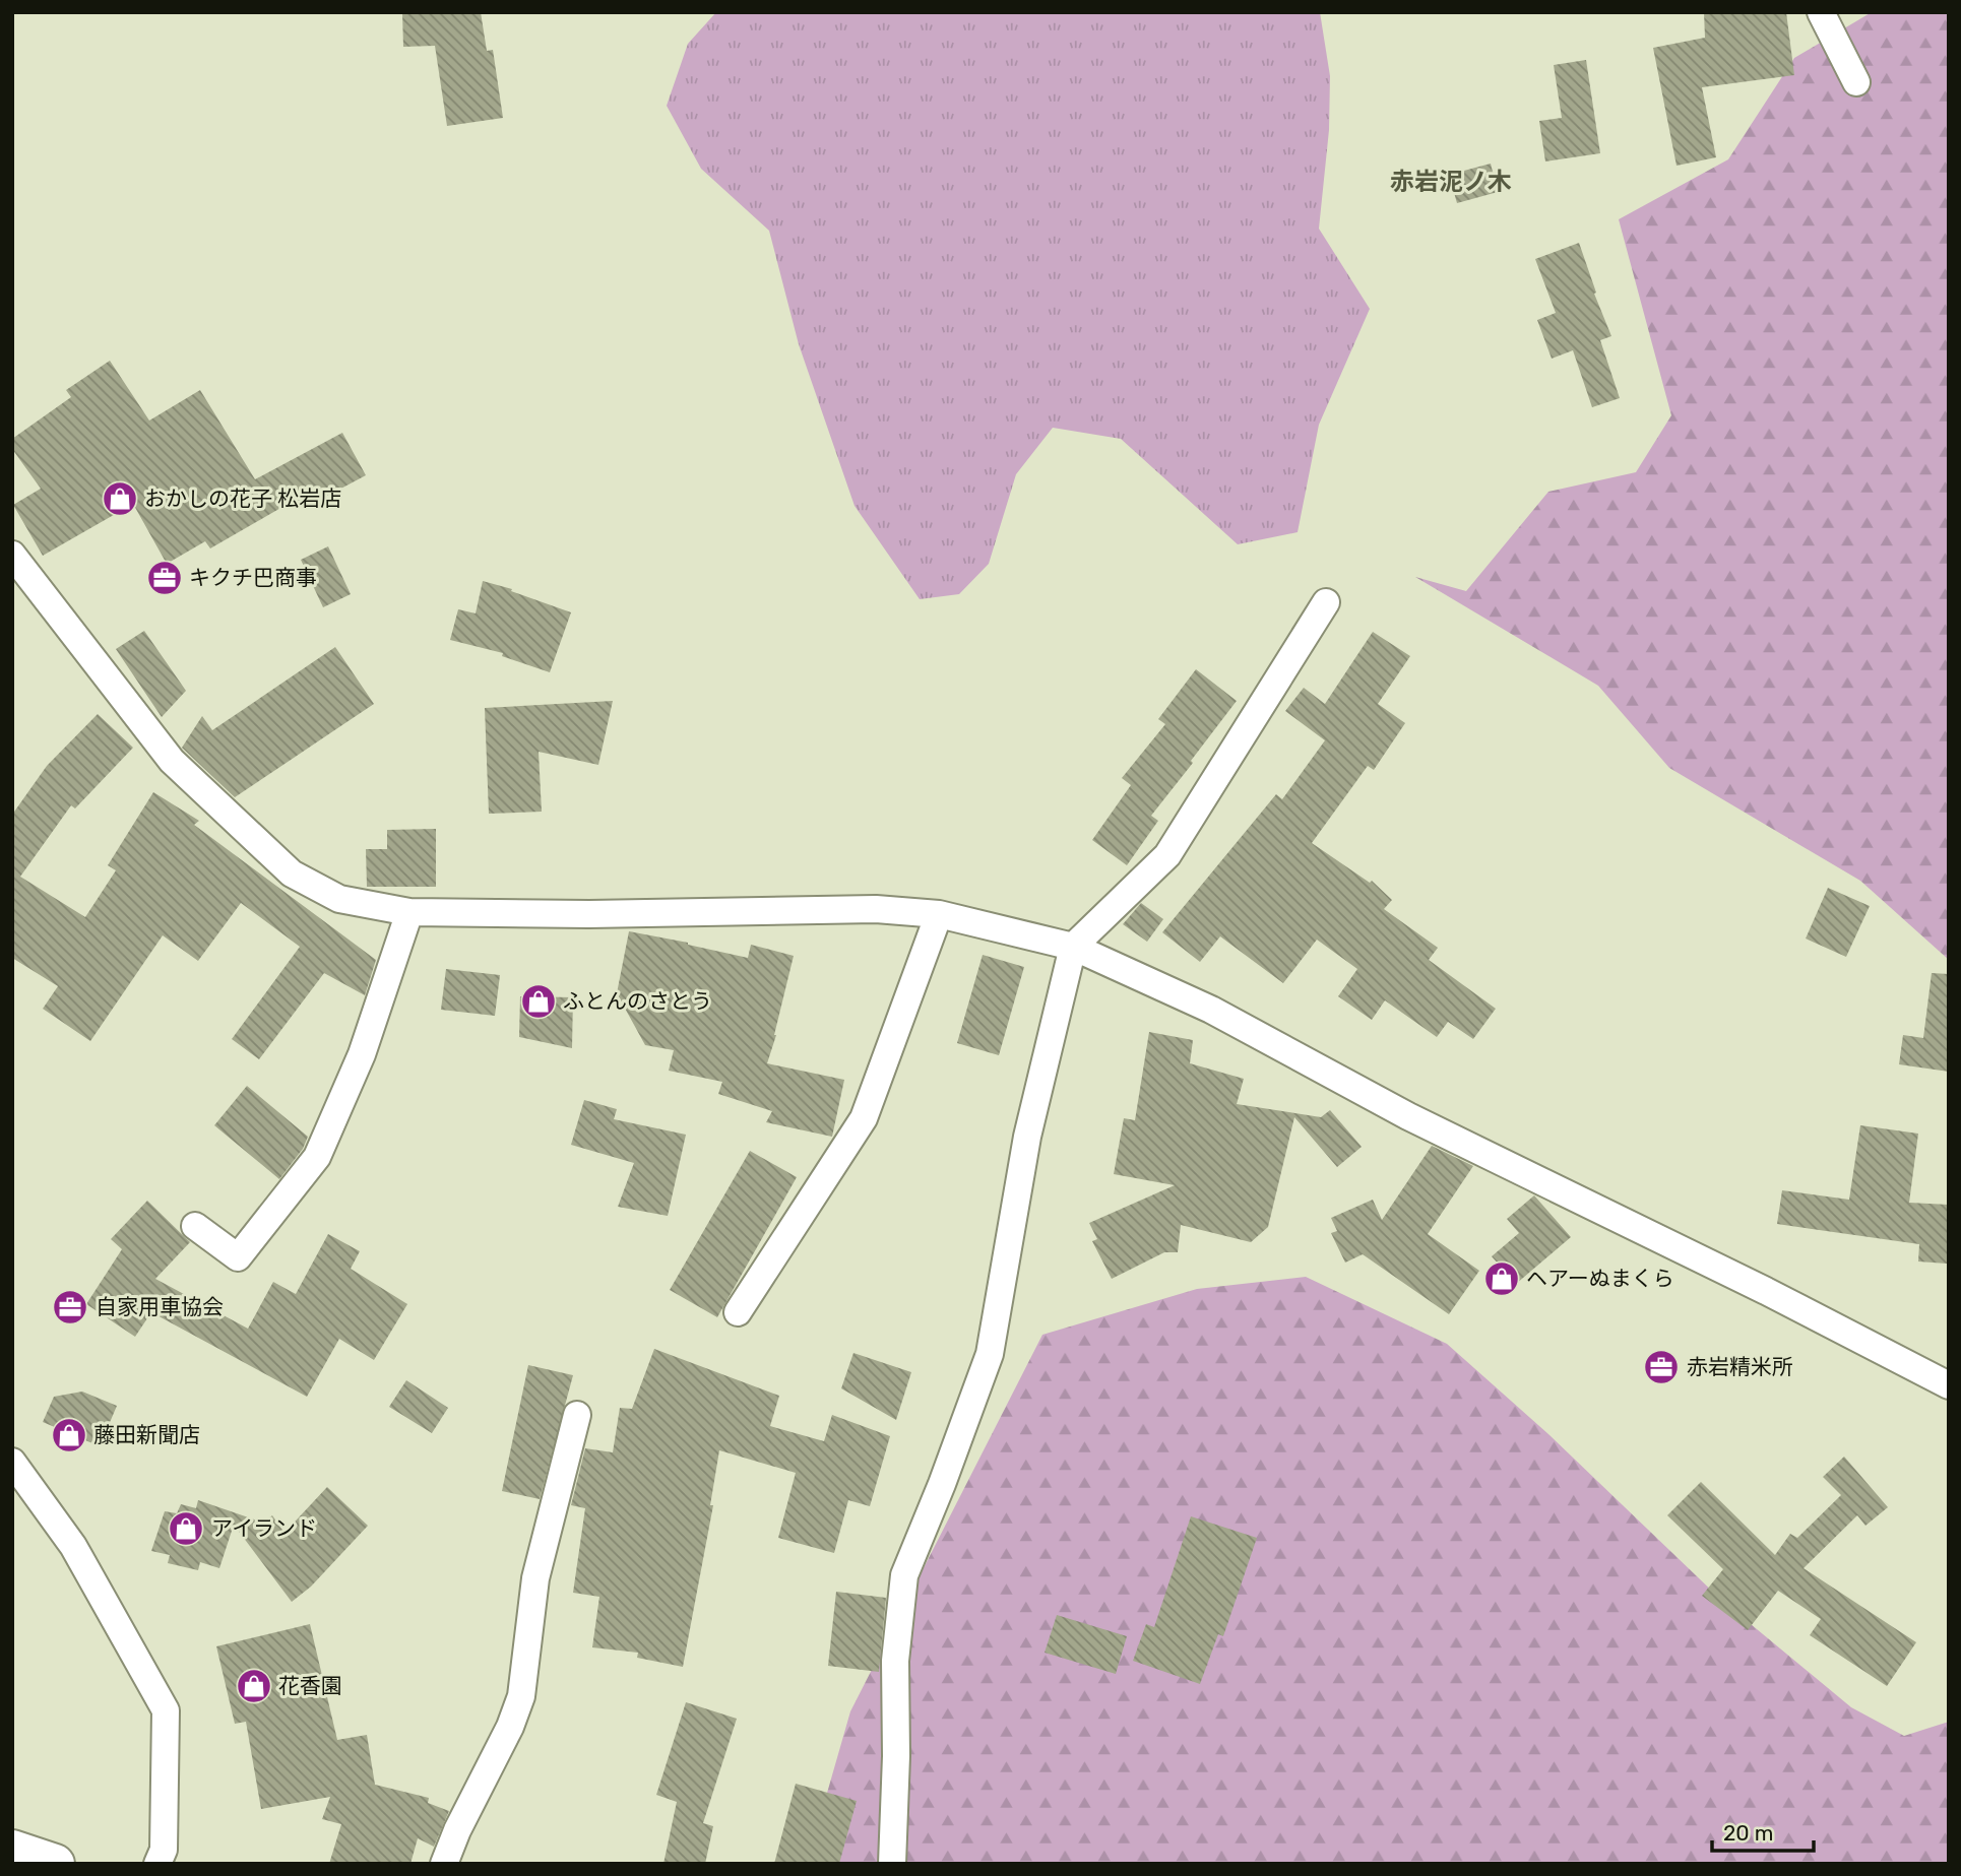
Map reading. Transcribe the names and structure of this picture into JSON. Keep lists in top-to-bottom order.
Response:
{
  "districts": ["赤岩泥ノ木"],
  "places": {
    "shop": [
      "おかしの花子 松岩店",
      "ふとんのさとう",
      "ヘアーぬまくら",
      "藤田新聞店",
      "アイランド",
      "花香園"
    ],
    "office": ["キクチ巴商事", "自家用車協会", "赤岩精米所"]
  },
  "scale_bar": "20 m"
}
